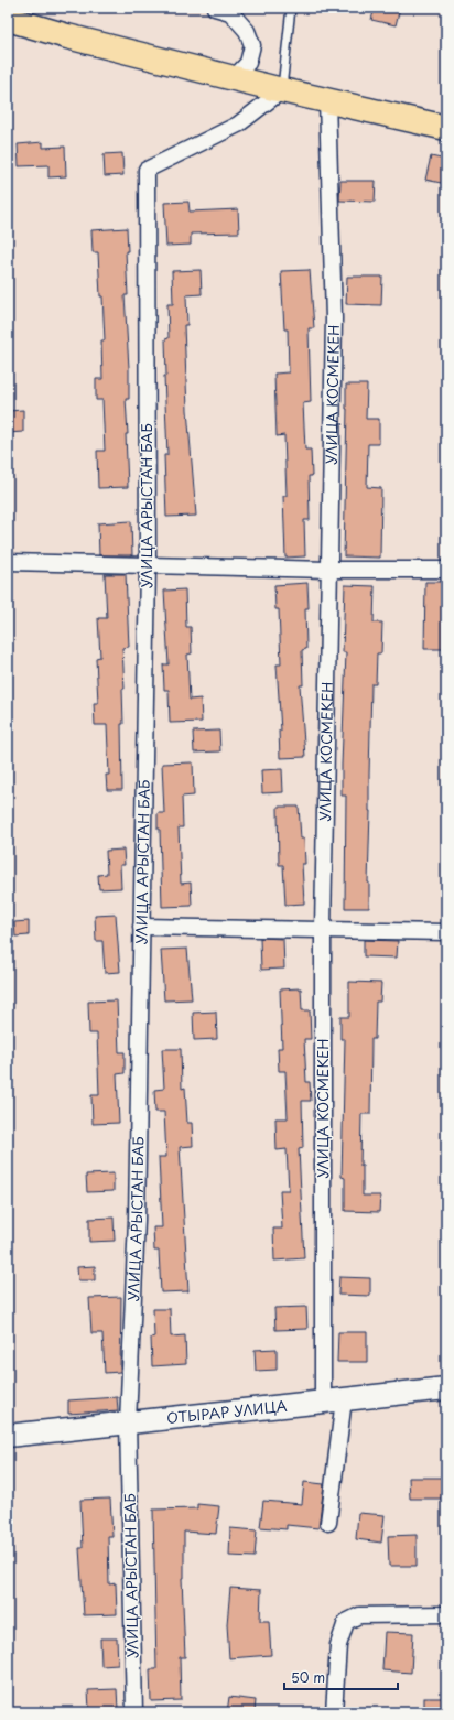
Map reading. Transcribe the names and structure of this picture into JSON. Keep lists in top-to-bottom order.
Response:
{
  "streets": {
    "street": ["УЛИЦА КОСМЕКЕН", "УЛИЦА АРЫСТАН БАБ", "ОТЫРАР УЛИЦА"]
  },
  "crossings": [
    ["УЛИЦА КОСМЕКЕН", "ОТЫРАР УЛИЦА"],
    ["УЛИЦА АРЫСТАН БАБ", "ОТЫРАР УЛИЦА"]
  ],
  "scale_bar": "50 m"
}
